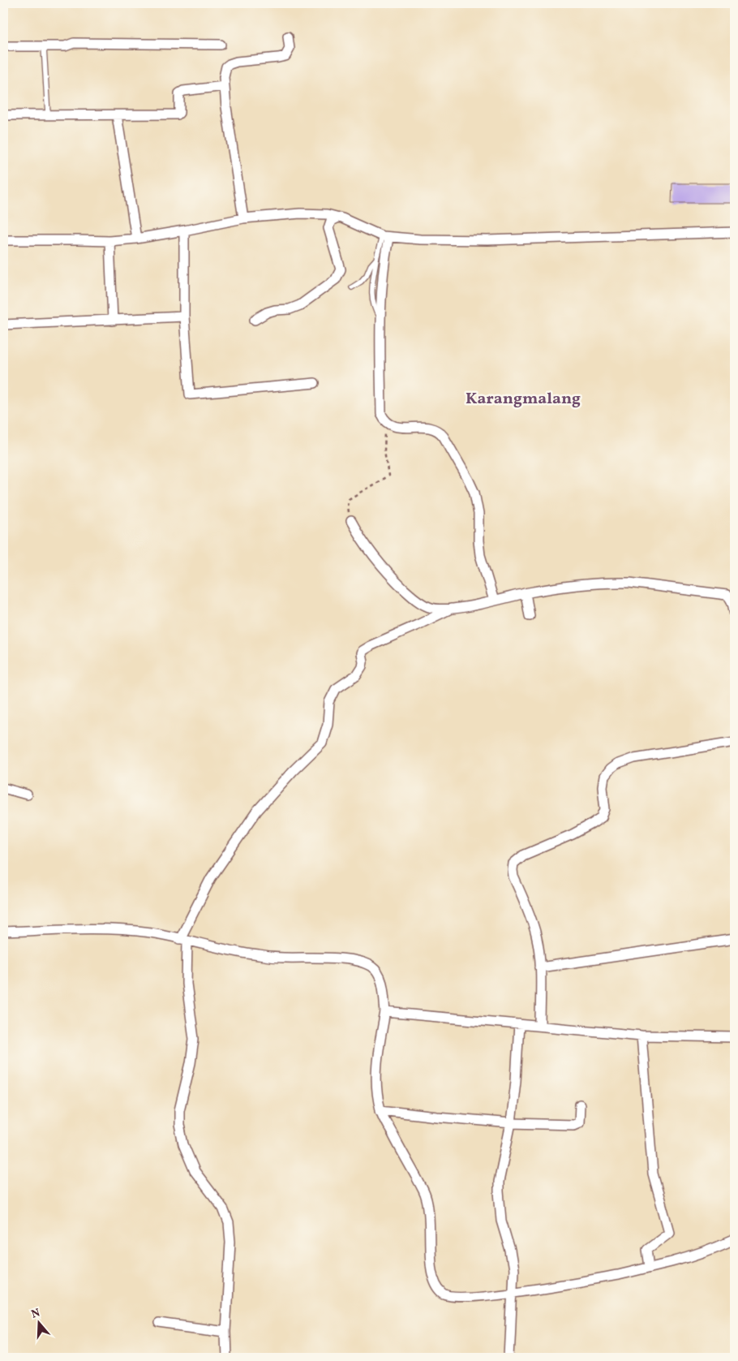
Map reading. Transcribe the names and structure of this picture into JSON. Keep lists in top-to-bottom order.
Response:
{
  "districts": ["Karangmalang"],
  "north": "top"
}
